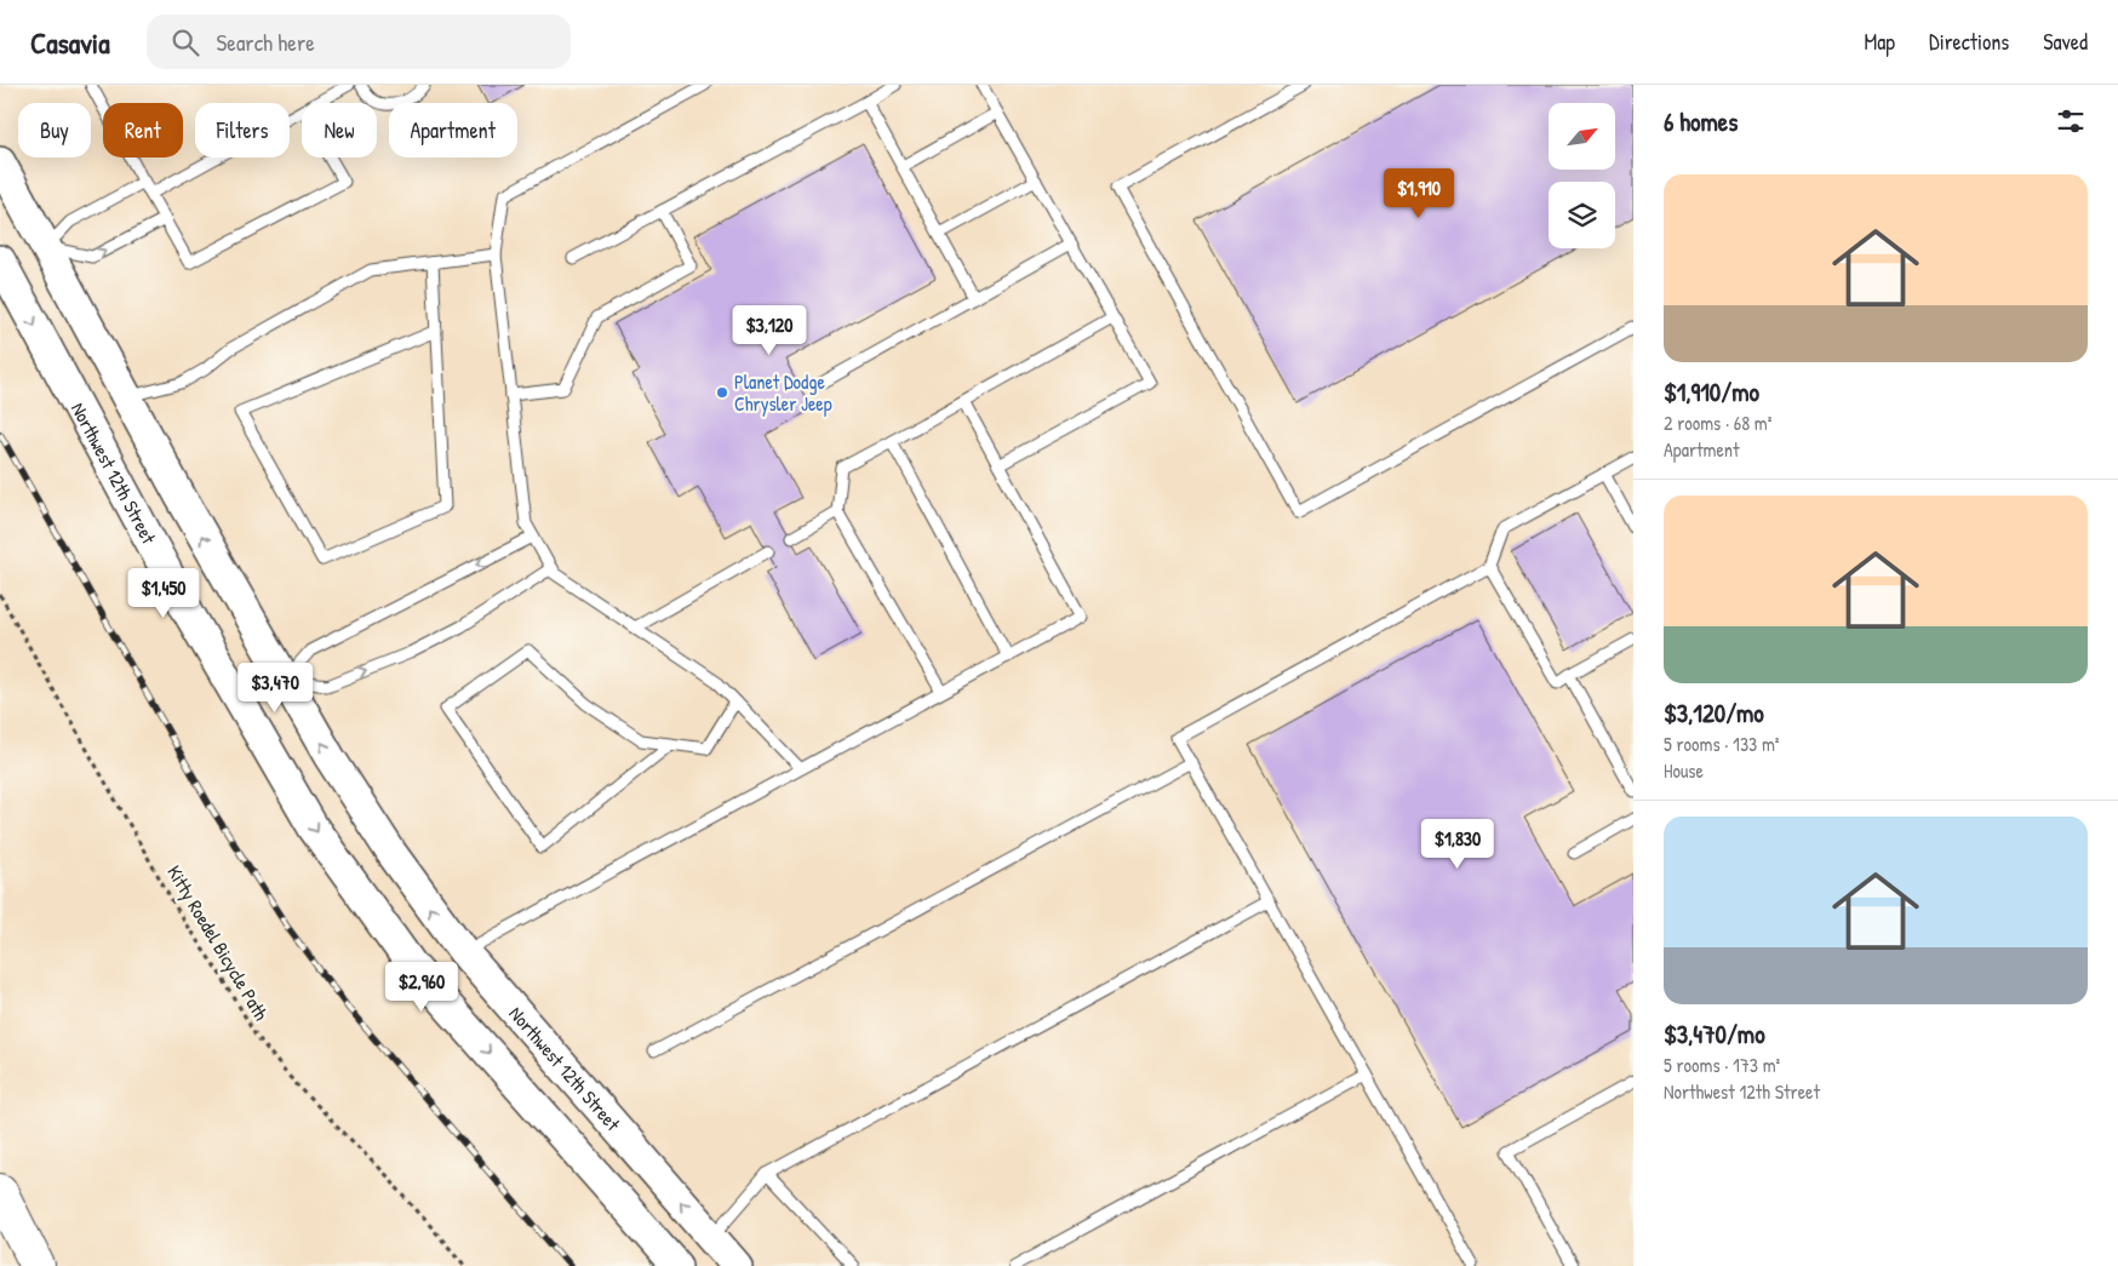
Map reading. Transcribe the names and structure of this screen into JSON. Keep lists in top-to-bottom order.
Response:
{
  "streets": {
    "main road": ["Northwest 12th Street"],
    "path": ["Kitty Roedel Bicycle Path"]
  },
  "places": ["Planet Dodge Chrysler Jeep"],
  "north": "top right",
  "page": {
    "header": "Casavia",
    "search": "Search here",
    "nav": ["Map", "Directions", "Saved"],
    "heading": "6 homes",
    "chip": [
      "Buy",
      "Rent",
      "Filters",
      "New",
      "Apartment"
    ],
    "list": [
      {
        "name": "$1,910/mo",
        "note": "2 rooms · 68 m² · Apartment"
      },
      {
        "name": "$3,120/mo",
        "note": "5 rooms · 133 m² · House"
      },
      {
        "name": "$3,470/mo",
        "note": "5 rooms · 173 m² · Northwest 12th Street"
      }
    ],
    "price": [
      "$1,910",
      "$3,120",
      "$1,450",
      "$3,470",
      "$1,830",
      "$2,960"
    ]
  }
}
